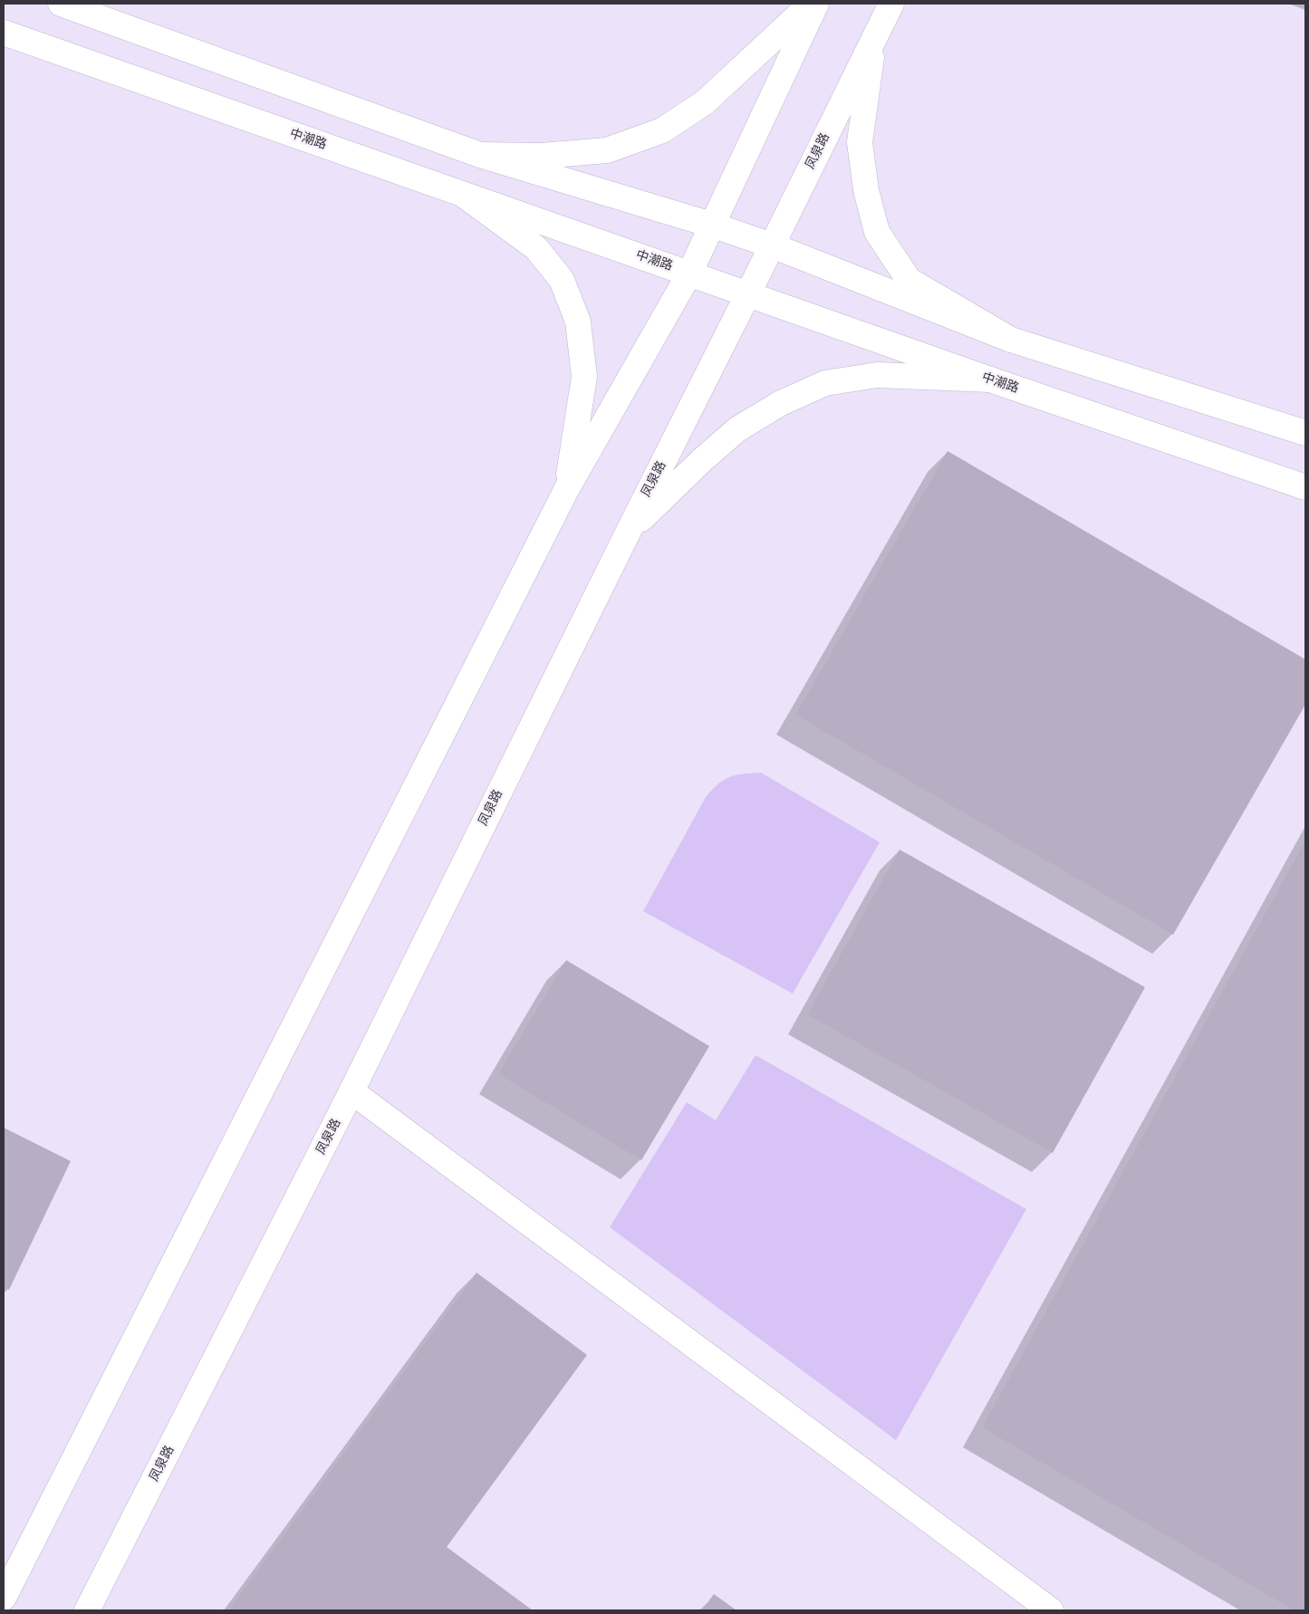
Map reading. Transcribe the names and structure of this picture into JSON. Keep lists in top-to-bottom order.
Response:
{
  "streets": {
    "main road": ["中潮路", "凤泉路"]
  },
  "crossings": [
    ["中潮路", "凤泉路"]
  ]
}
